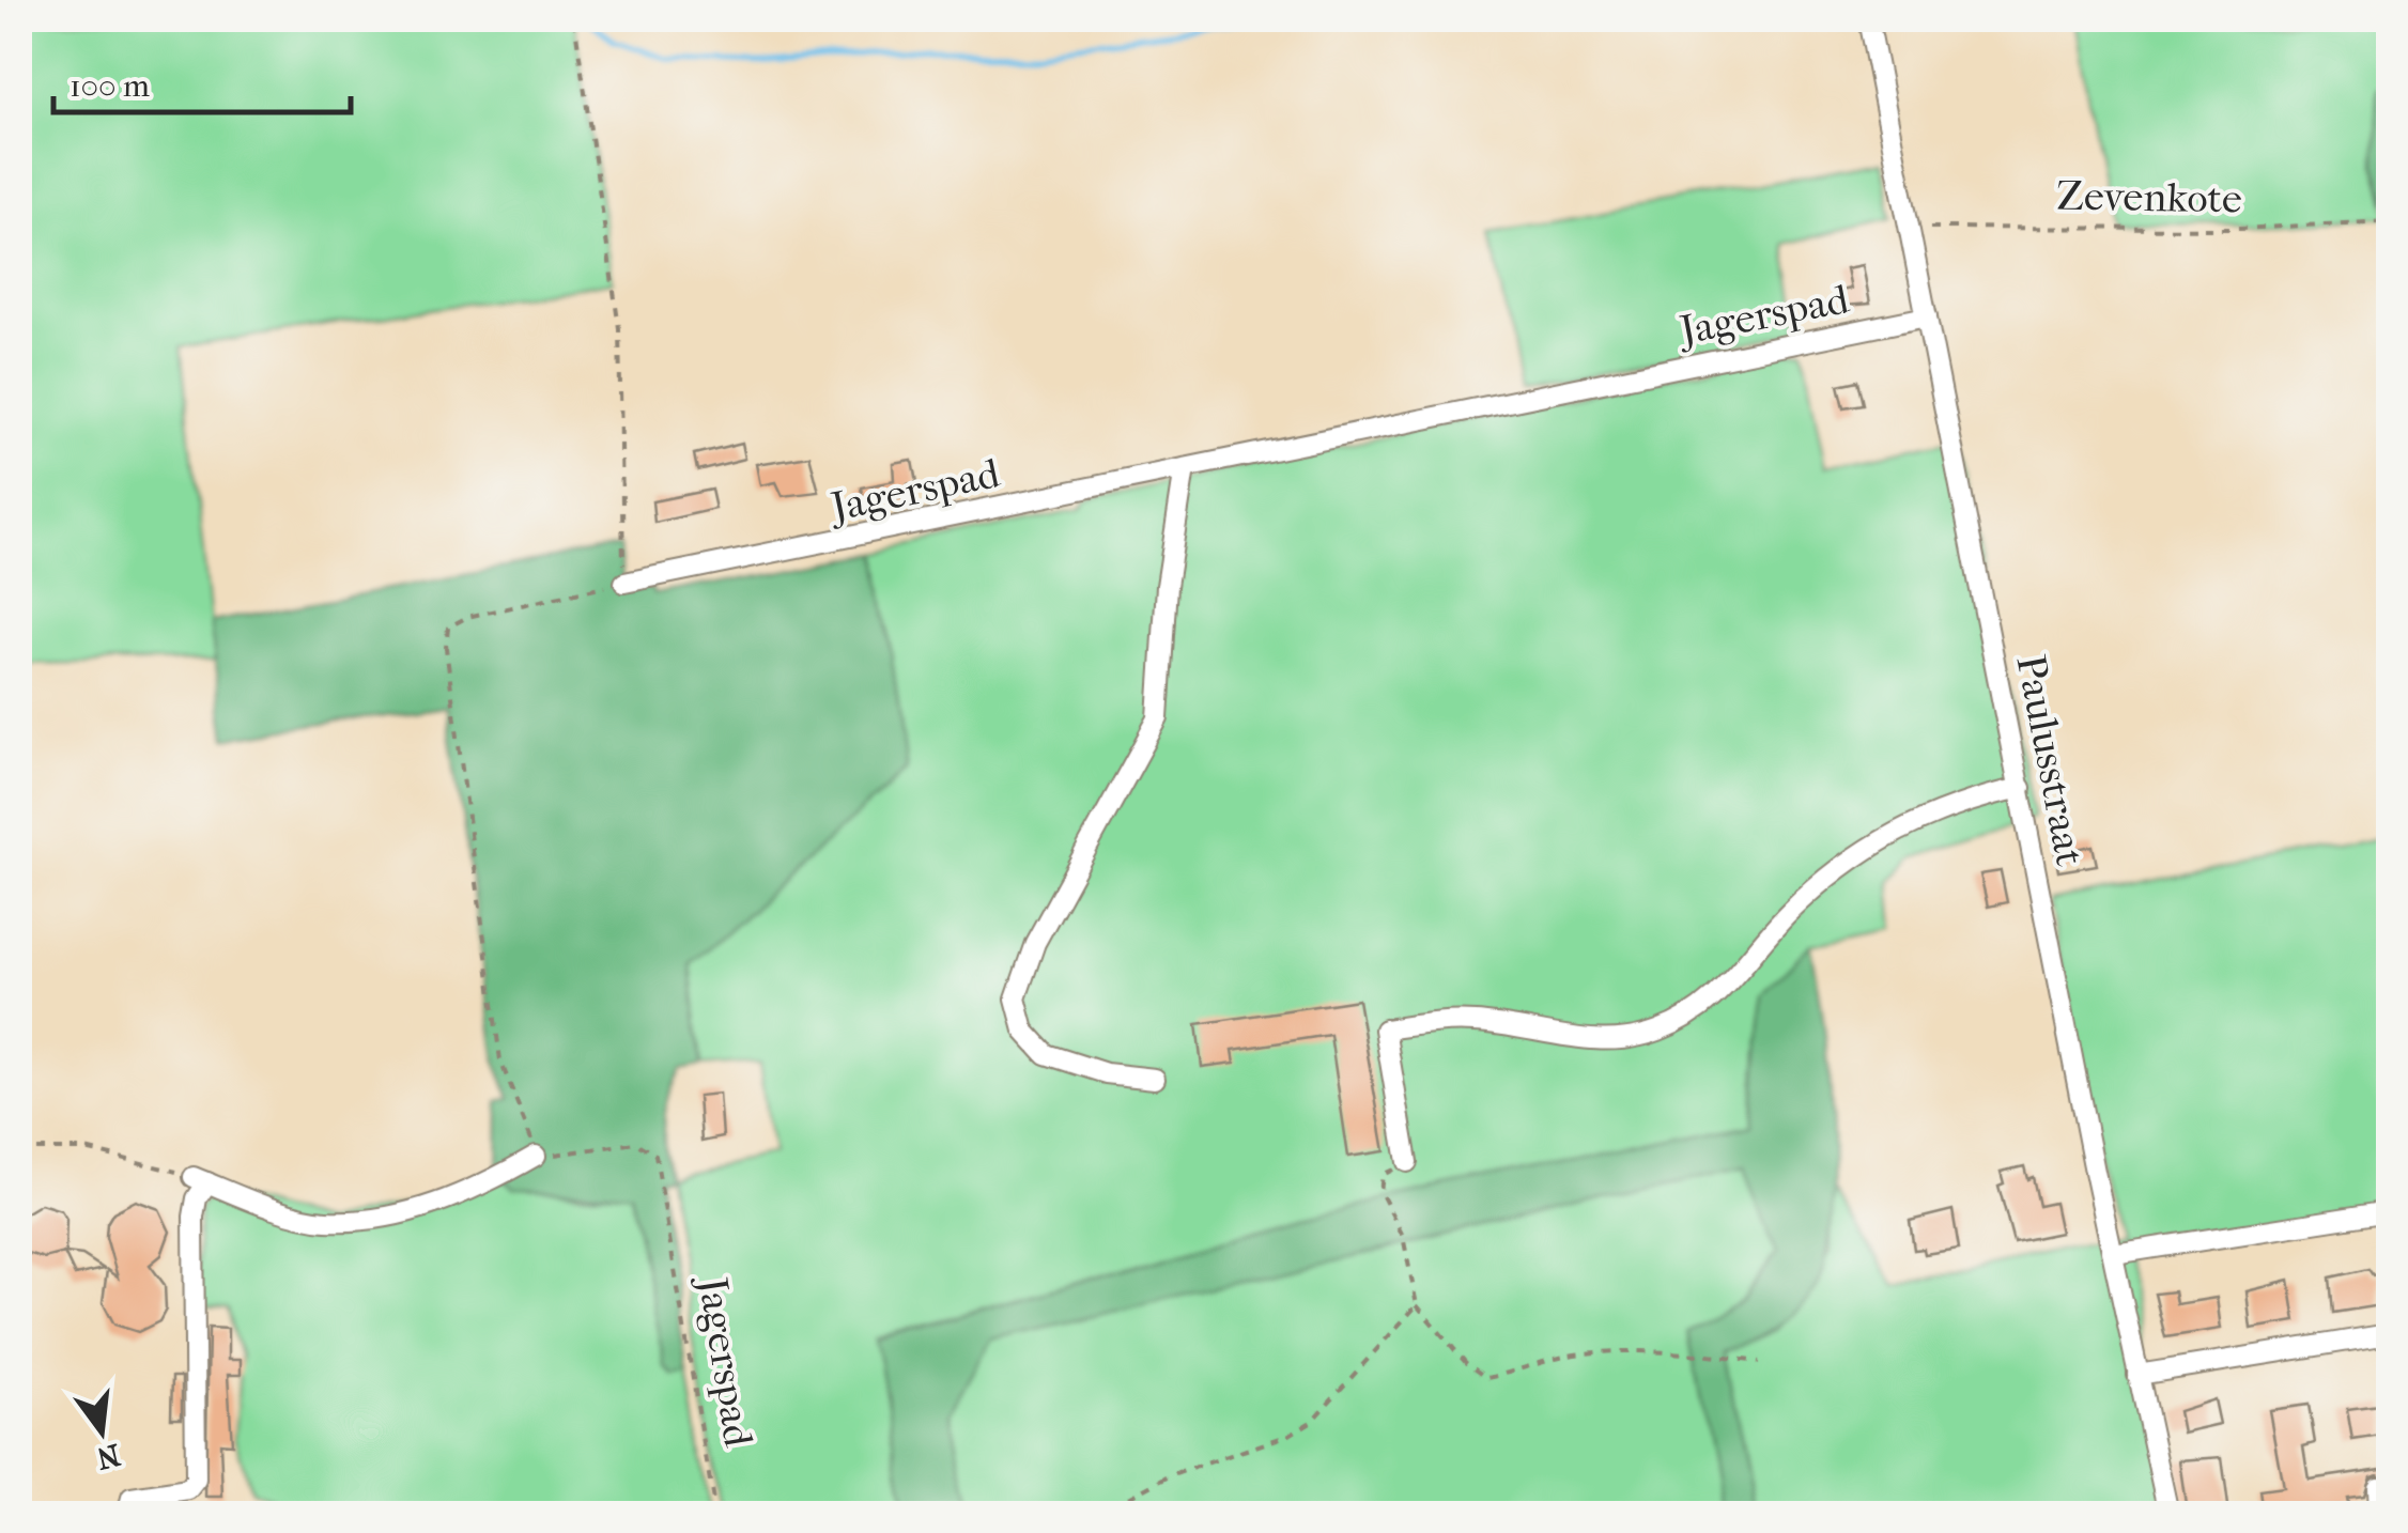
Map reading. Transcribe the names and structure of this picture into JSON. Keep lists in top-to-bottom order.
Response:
{
  "streets": {
    "street": ["Jagerspad", "Paulusstraat"],
    "path": ["Zevenkote"]
  },
  "crossings": [
    ["Zevenkote", "Paulusstraat"],
    ["Jagerspad", "Paulusstraat"]
  ],
  "scale_bar": "100 m",
  "north": "bottom"
}
